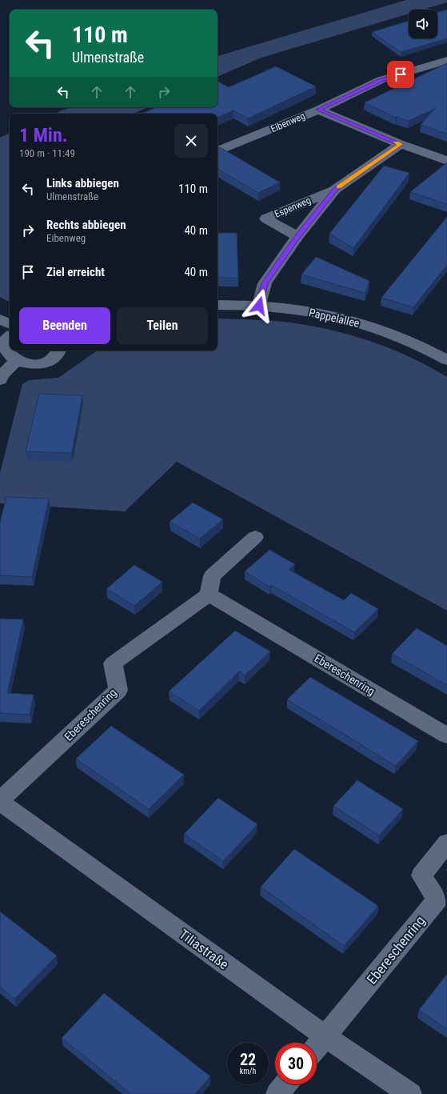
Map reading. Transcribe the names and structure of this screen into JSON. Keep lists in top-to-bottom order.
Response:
{
  "streets": {
    "street": [
      "Eibenweg",
      "Espenweg",
      "Pappelallee",
      "Ebereschenring",
      "Tiliastraße"
    ]
  },
  "crossings": [
    ["Espenweg", "Pappelallee"],
    ["Ebereschenring", "Tiliastraße"]
  ],
  "page": {
    "turn": ["110 m", "Ulmenstraße"],
    "heading": ["1 Min.", "190 m · 11:49"],
    "list": [
      {
        "name": "Links abbiegen",
        "note": "Ulmenstraße",
        "value": "110 m"
      },
      {
        "name": "Rechts abbiegen",
        "note": "Eibenweg",
        "value": "40 m"
      },
      {
        "name": "Ziel erreicht",
        "value": "40 m"
      }
    ],
    "buttons": ["Beenden", "Teilen"],
    "speed": "22 km/h",
    "limit": "30"
  }
}
